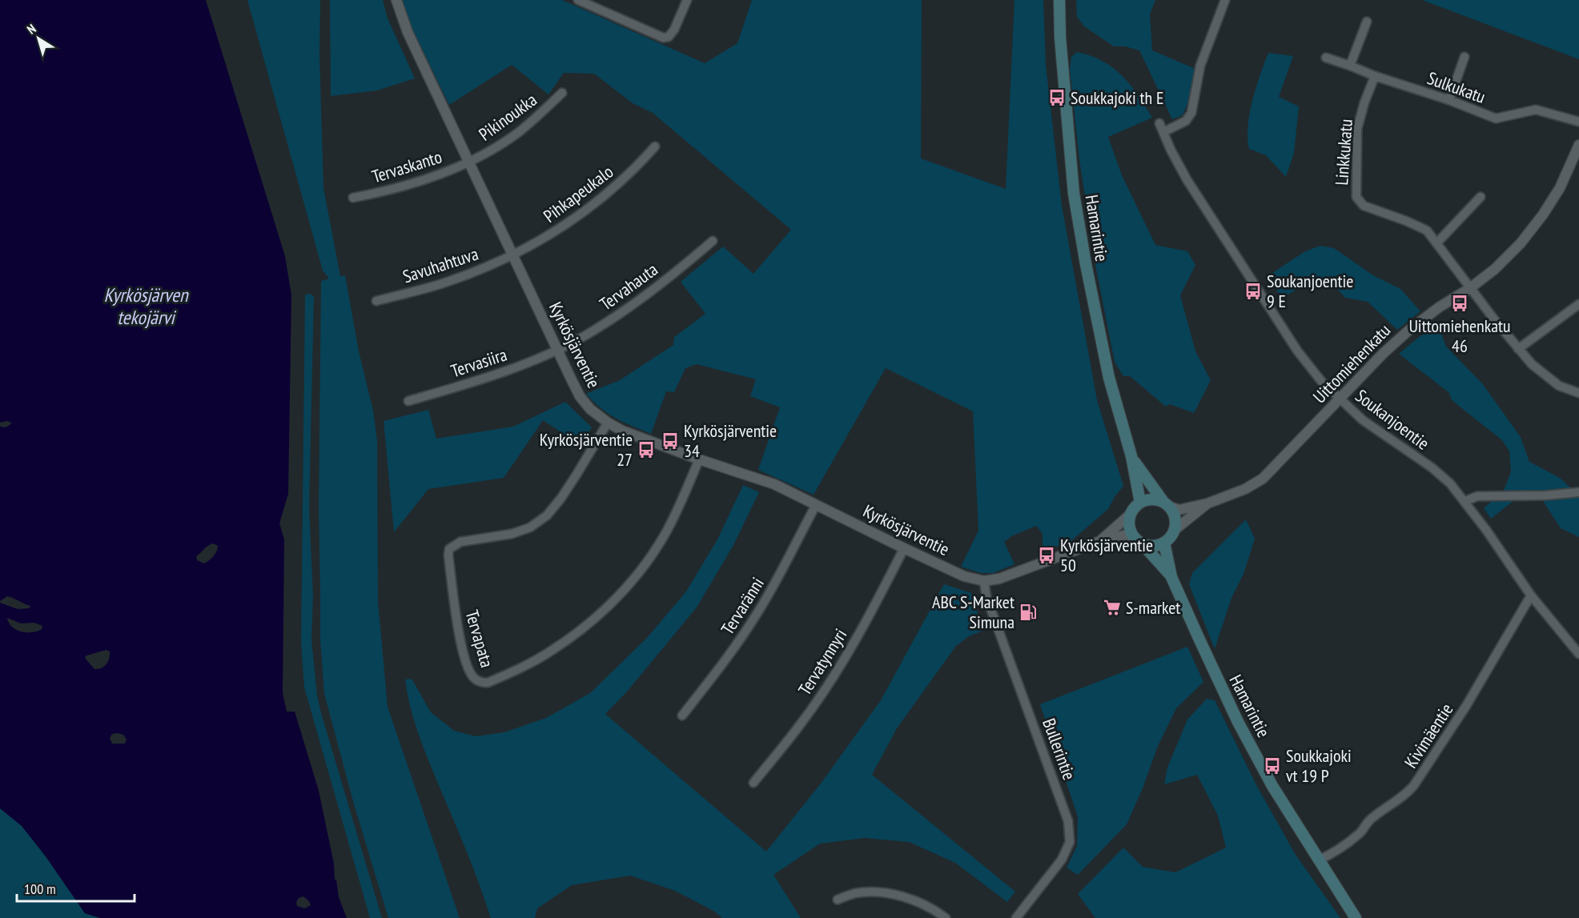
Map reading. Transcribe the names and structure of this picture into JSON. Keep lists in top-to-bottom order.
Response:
{
  "streets": {
    "main road": ["Hamarintie"],
    "street": [
      "Sulkukatu",
      "Pikinoukka",
      "Linkkukatu",
      "Tervaskanto",
      "Pihkapeukalo",
      "Savuhahtuva",
      "Tervahauta",
      "Kyrkösjärventie",
      "Tervasiira",
      "Uittomiehenkatu",
      "Soukanjoentie",
      "Tervaränni",
      "Tervapata",
      "Tervatynnyri",
      "Kivimäentie",
      "Bullerintie"
    ]
  },
  "crossings": [
    ["Sulkukatu", "Linkkukatu"],
    ["Pikinoukka", "Tervaskanto"],
    ["Pikinoukka", "Kyrkösjärventie"],
    ["Linkkukatu", "Uittomiehenkatu"],
    ["Tervaskanto", "Kyrkösjärventie"],
    ["Pihkapeukalo", "Savuhahtuva"],
    ["Pihkapeukalo", "Kyrkösjärventie"],
    ["Hamarintie", "Kyrkösjärventie"],
    ["Hamarintie", "Uittomiehenkatu"],
    ["Hamarintie", "Kivimäentie"],
    ["Savuhahtuva", "Kyrkösjärventie"],
    ["Tervahauta", "Kyrkösjärventie"],
    ["Tervahauta", "Tervasiira"],
    ["Kyrkösjärventie", "Tervasiira"],
    ["Kyrkösjärventie", "Uittomiehenkatu"],
    ["Kyrkösjärventie", "Tervaränni"],
    ["Kyrkösjärventie", "Tervapata"],
    ["Kyrkösjärventie", "Tervatynnyri"],
    ["Kyrkösjärventie", "Bullerintie"],
    ["Uittomiehenkatu", "Soukanjoentie"],
    ["Soukanjoentie", "Kivimäentie"]
  ],
  "water": ["Kyrkösjärven tekojärvi"],
  "places": {
    "bus stop": [
      "Soukkajoki th E",
      "Soukanjoentie 9 E",
      "Uittomiehenkatu 46",
      "Kyrkösjärventie 34",
      "Kyrkösjärventie 27",
      "Kyrkösjärventie 50",
      "Soukkajoki vt 19 P"
    ],
    "supermarket": ["S-market"],
    "fuel station": ["ABC S-Market Simuna"]
  },
  "scale_bar": "100 m",
  "north": "top left"
}
